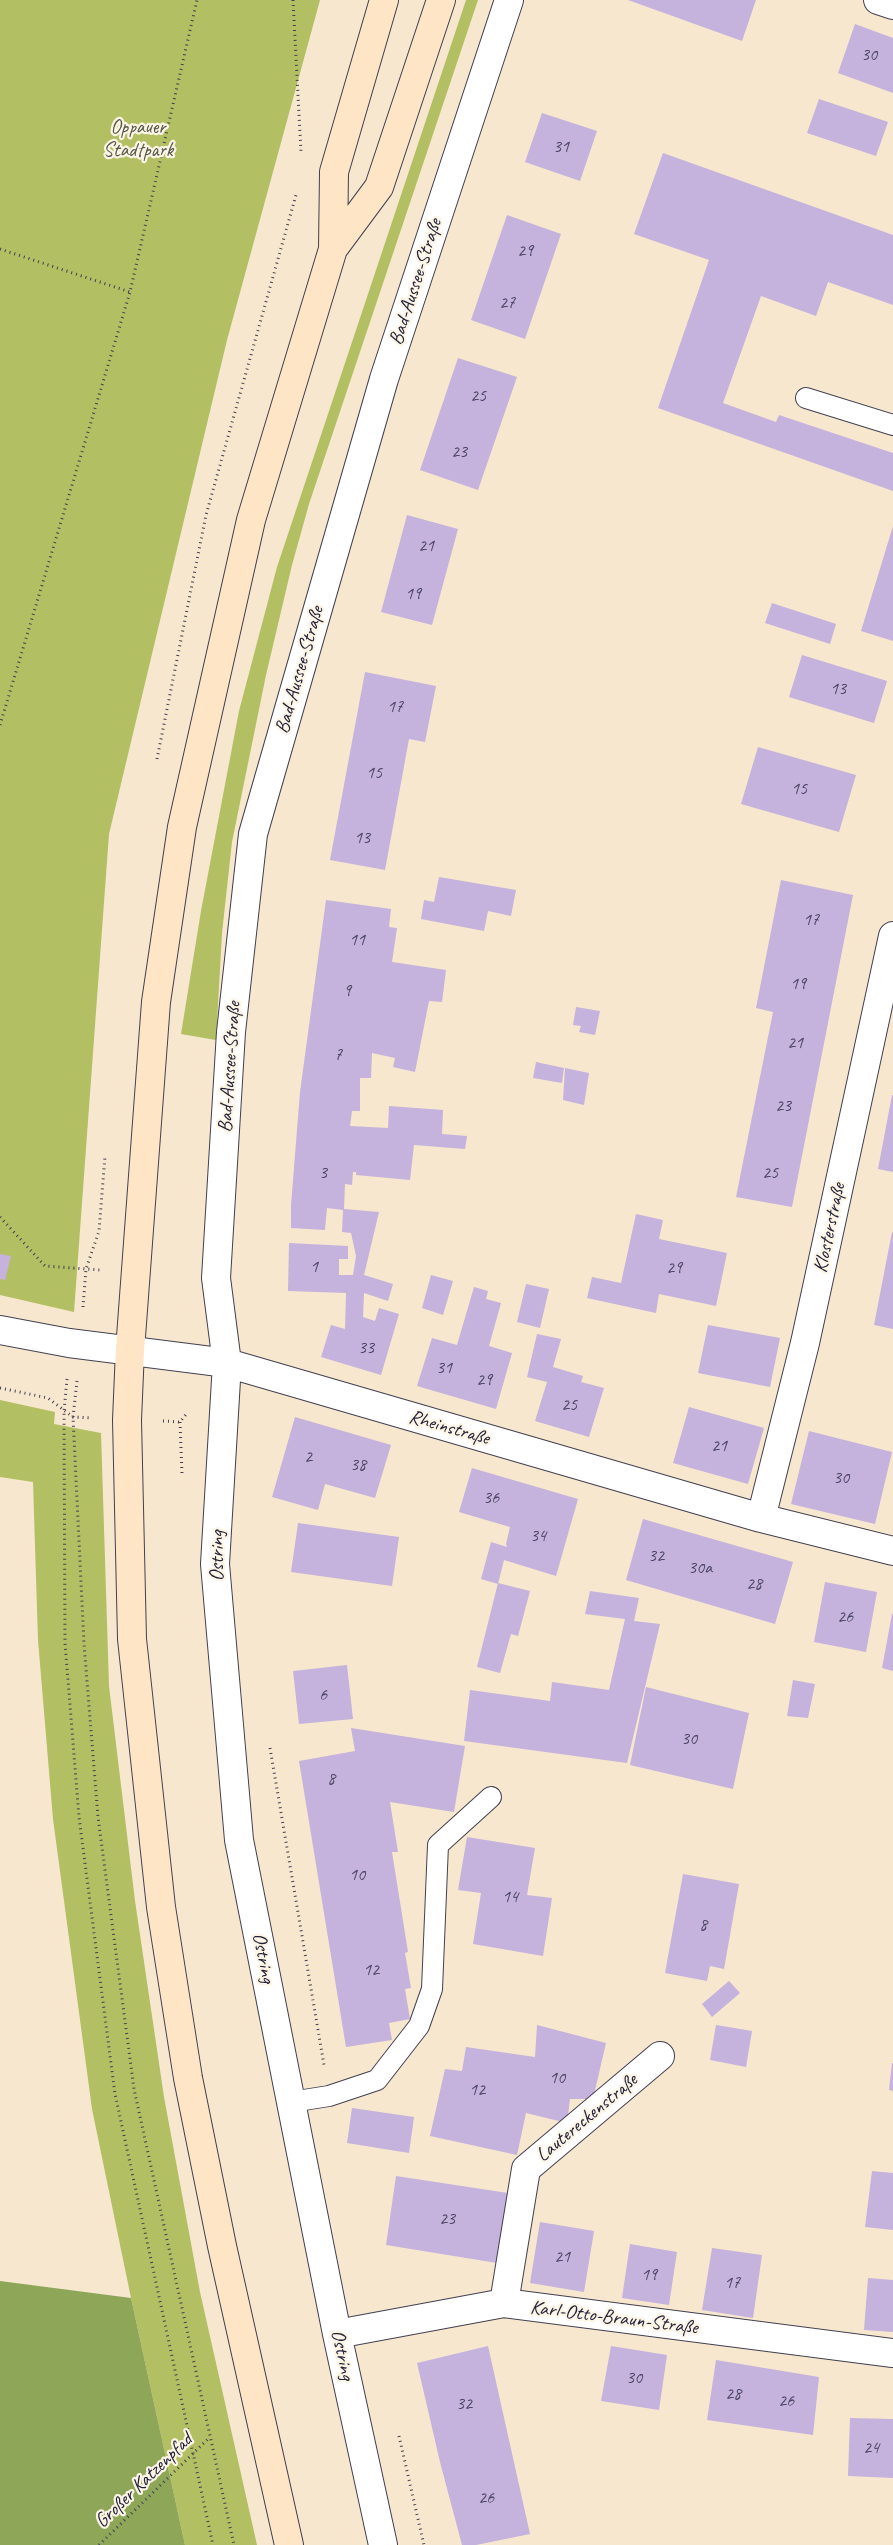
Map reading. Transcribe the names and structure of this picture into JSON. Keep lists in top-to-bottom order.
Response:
{
  "streets": {
    "street": [
      "Bad-Aussee-Straße",
      "Klosterstraße",
      "Rheinstraße",
      "Ostring",
      "Lautereckenstraße",
      "Karl-Otto-Braun-Straße"
    ],
    "path": ["Großer Katzenpfad"]
  },
  "crossings": [
    ["Bad-Aussee-Straße", "Rheinstraße"],
    ["Bad-Aussee-Straße", "Ostring"],
    ["Klosterstraße", "Rheinstraße"],
    ["Rheinstraße", "Ostring"],
    ["Ostring", "Karl-Otto-Braun-Straße"],
    ["Lautereckenstraße", "Karl-Otto-Braun-Straße"]
  ],
  "parks": ["Oppauer Stadtpark"],
  "house_numbers": [
    "30",
    "31",
    "29",
    "27",
    "25",
    "23",
    "21",
    "19",
    "13",
    "17",
    "15",
    "15",
    "13",
    "17",
    "11",
    "19",
    "9",
    "21",
    "7",
    "23",
    "3",
    "25",
    "1",
    "29",
    "33",
    "31",
    "29",
    "25",
    "21",
    "2",
    "38",
    "30",
    "36",
    "34",
    "32",
    "30a",
    "28",
    "26",
    "6",
    "30",
    "8",
    "10",
    "14",
    "8",
    "12",
    "10",
    "12",
    "23",
    "21",
    "19",
    "17",
    "30",
    "28",
    "26",
    "32",
    "24",
    "26"
  ]
}
